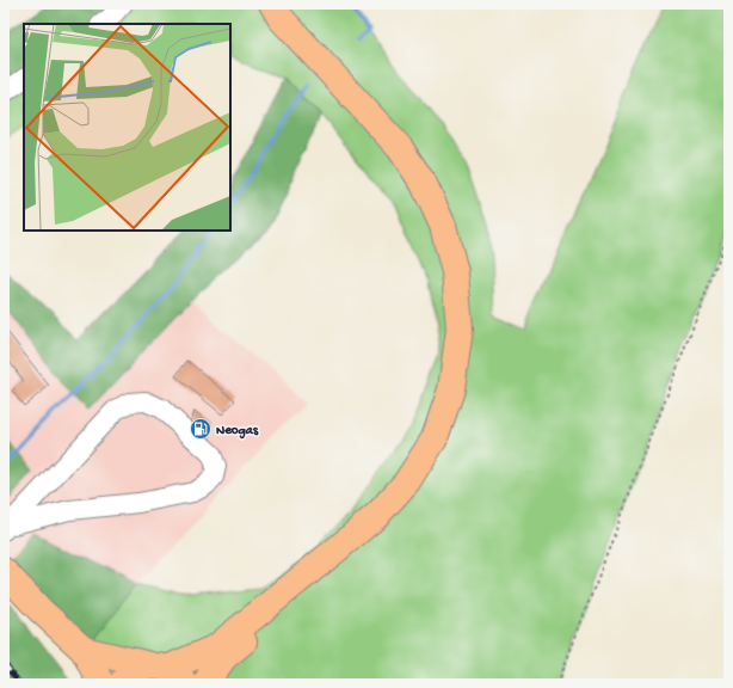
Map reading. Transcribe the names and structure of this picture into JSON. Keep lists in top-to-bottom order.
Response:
{
  "places": {
    "fuel station": ["Neogas"]
  }
}
